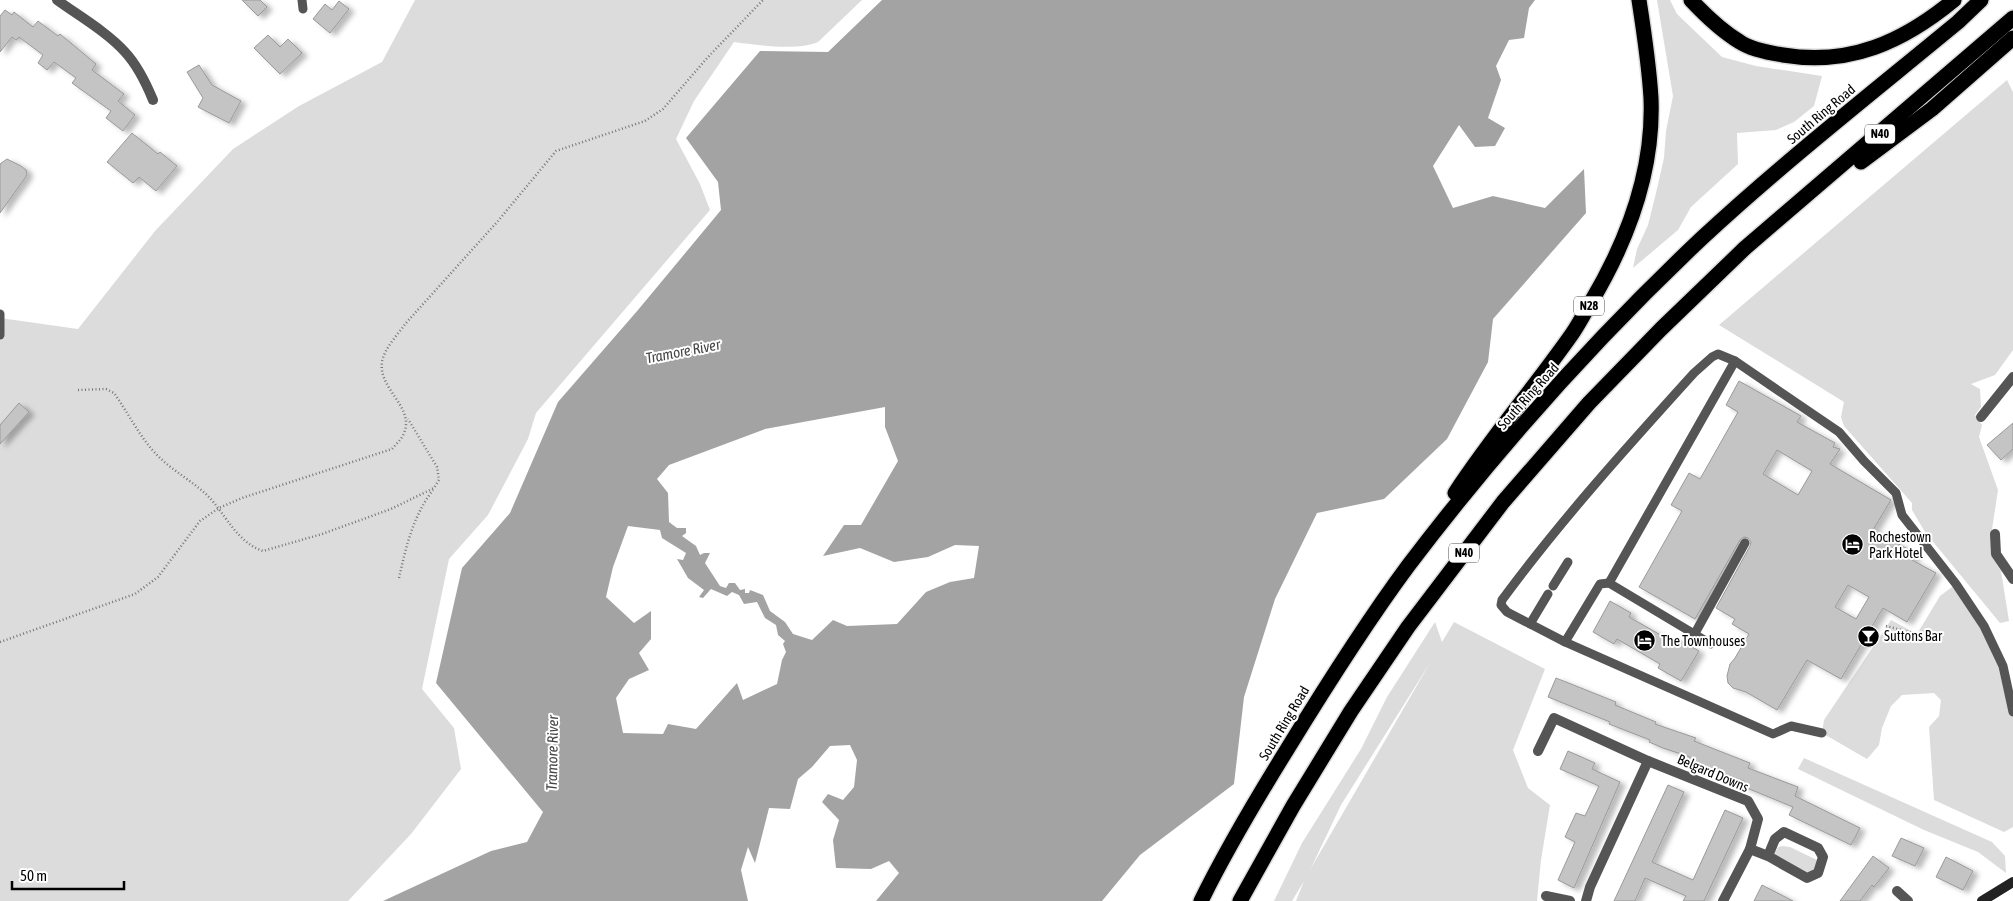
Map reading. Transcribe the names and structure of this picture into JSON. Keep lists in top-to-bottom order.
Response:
{
  "streets": {
    "highway": ["South Ring Road", "N40", "N28"],
    "street": ["Belgard Downs"]
  },
  "crossings": [
    ["South Ring Road", "N28"]
  ],
  "water": ["Tramore River"],
  "places": {
    "hotel": ["Rochestown Park Hotel", "The Townhouses"],
    "bar": ["Suttons Bar"]
  },
  "scale_bar": "50 m"
}
